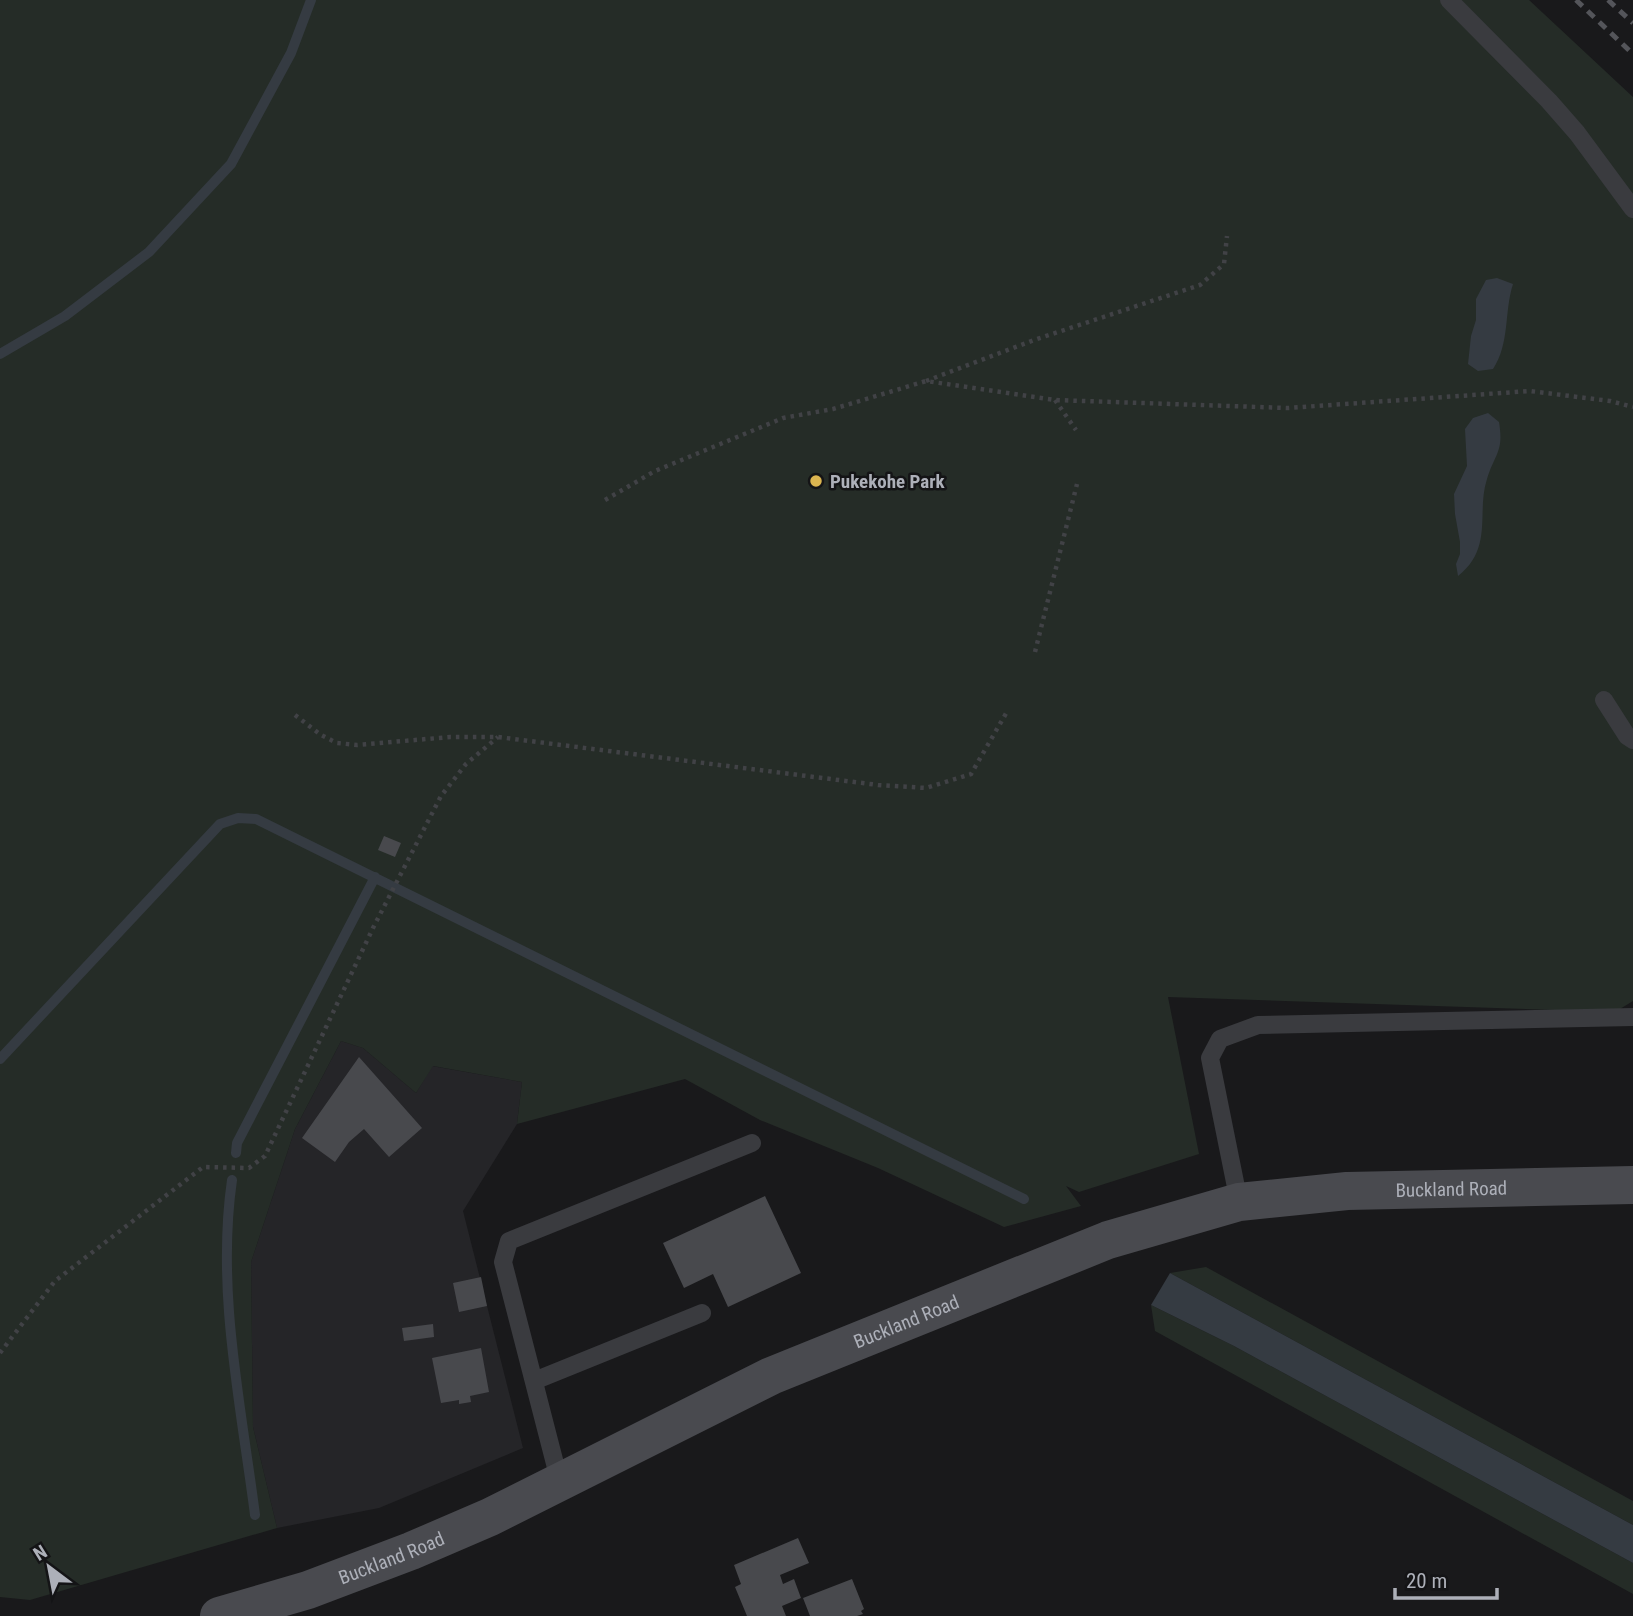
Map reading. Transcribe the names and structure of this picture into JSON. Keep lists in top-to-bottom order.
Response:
{
  "streets": {
    "main road": ["Buckland Road"]
  },
  "places": ["Pukekohe Park"],
  "scale_bar": "20 m",
  "north": "top left"
}
